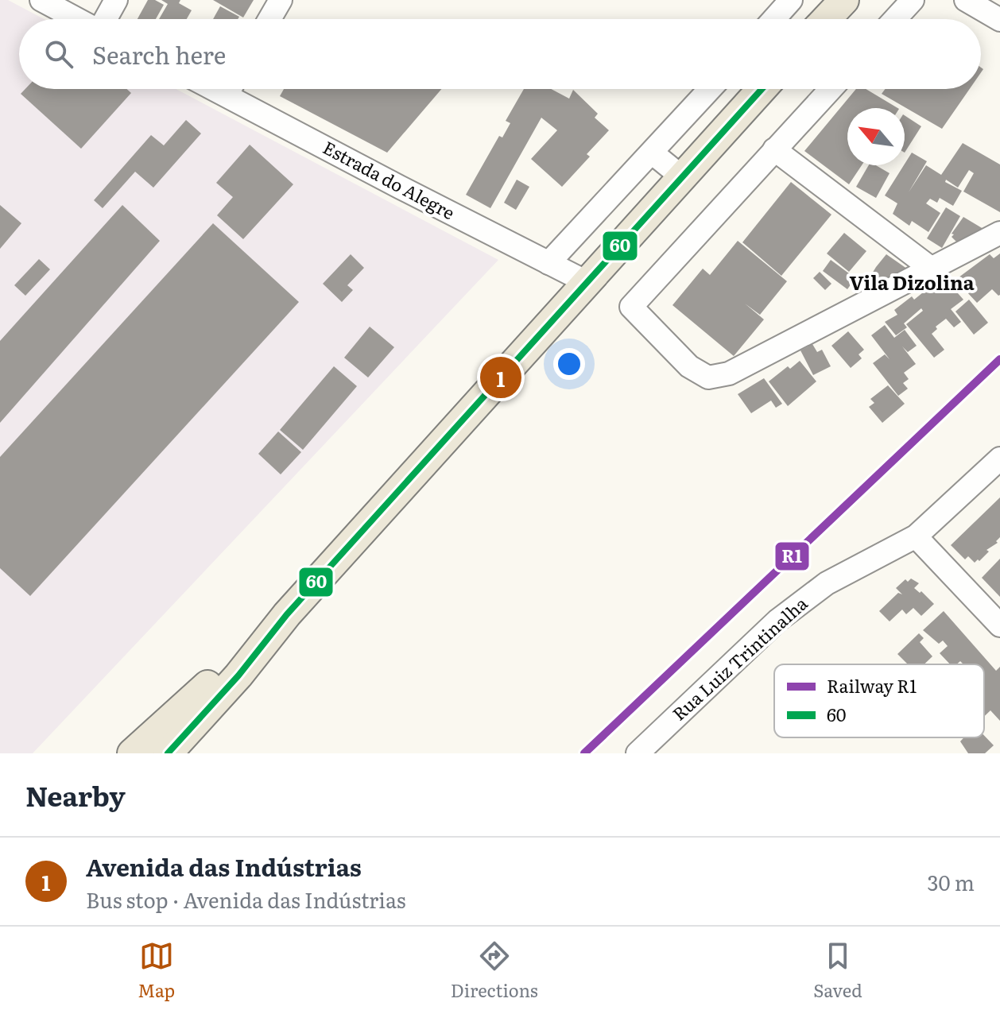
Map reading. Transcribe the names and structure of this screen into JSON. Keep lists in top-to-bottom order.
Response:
{
  "streets": {
    "street": ["Estrada do Alegre", "Rua Luiz Trintinalha"]
  },
  "districts": ["Vila Dizolina"],
  "lines": ["transit line 60", "rail line R1"],
  "legend": ["Railway R1", "60"],
  "north": "top left",
  "page": {
    "search": "Search here",
    "pins": "1",
    "heading": "Nearby",
    "list": [
      {
        "mark": "1",
        "name": "Avenida das Indústrias",
        "note": "Bus stop · Avenida das Indústrias",
        "value": "30 m"
      }
    ],
    "nav": ["Map", "Directions", "Saved"]
  }
}
